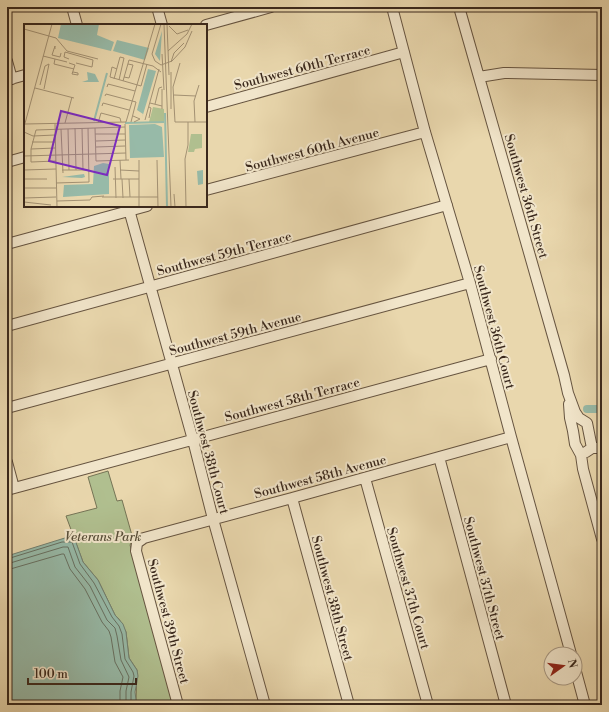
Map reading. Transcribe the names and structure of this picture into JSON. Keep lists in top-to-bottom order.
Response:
{
  "streets": {
    "street": [
      "Southwest 60th Terrace",
      "Southwest 60th Avenue",
      "Southwest 36th Street",
      "Southwest 59th Terrace",
      "Southwest 36th Court",
      "Southwest 59th Avenue",
      "Southwest 58th Terrace",
      "Southwest 38th Court",
      "Southwest 58th Avenue",
      "Southwest 37th Street",
      "Southwest 37th Court",
      "Southwest 38th Street",
      "Southwest 39th Street"
    ]
  },
  "crossings": [
    ["Southwest 60th Terrace", "Southwest 36th Court"],
    ["Southwest 60th Avenue", "Southwest 36th Court"],
    ["Southwest 59th Terrace", "Southwest 36th Court"],
    ["Southwest 59th Terrace", "Southwest 38th Court"],
    ["Southwest 36th Court", "Southwest 59th Avenue"],
    ["Southwest 36th Court", "Southwest 58th Terrace"],
    ["Southwest 36th Court", "Southwest 58th Avenue"],
    ["Southwest 59th Avenue", "Southwest 38th Court"],
    ["Southwest 58th Terrace", "Southwest 38th Court"],
    ["Southwest 38th Court", "Southwest 58th Avenue"],
    ["Southwest 58th Avenue", "Southwest 37th Street"],
    ["Southwest 58th Avenue", "Southwest 37th Court"],
    ["Southwest 58th Avenue", "Southwest 38th Street"],
    ["Southwest 58th Avenue", "Southwest 39th Street"]
  ],
  "parks": ["Veterans Park"],
  "scale_bar": "100 m",
  "north": "right"
}
